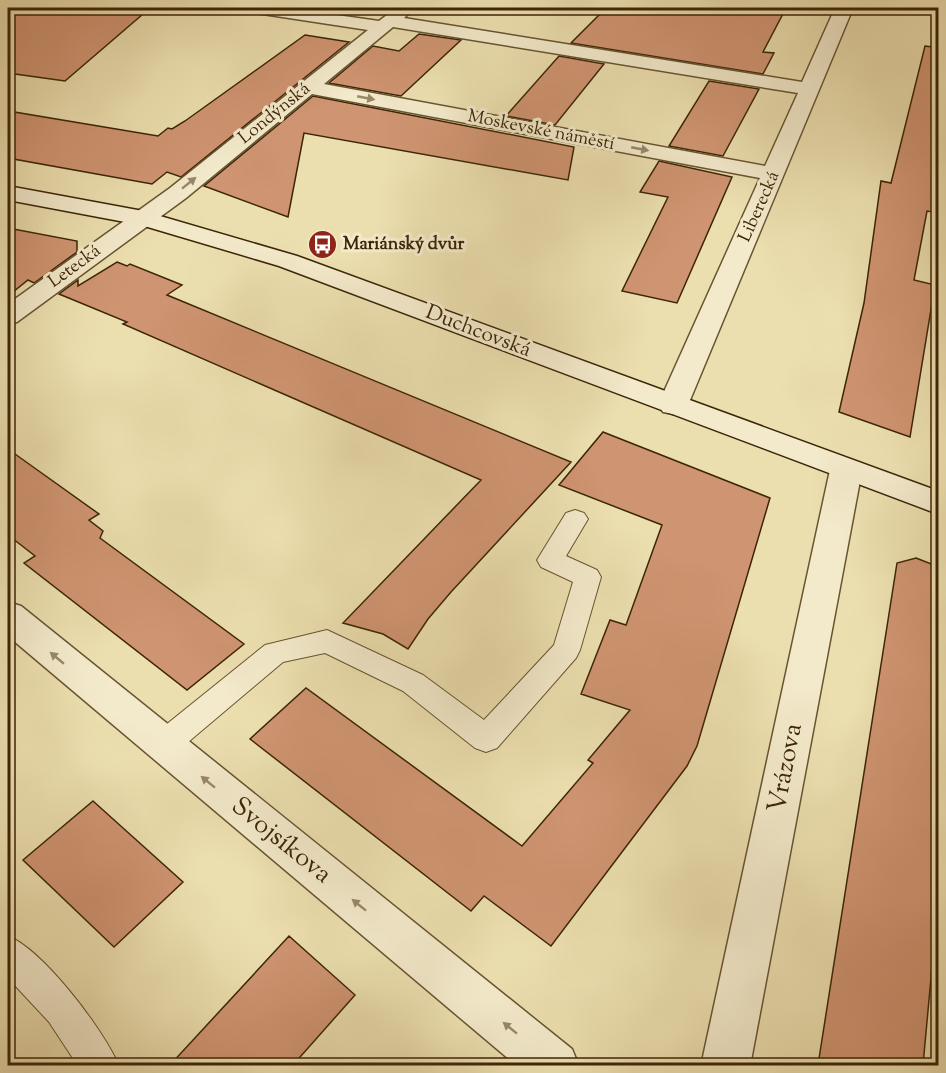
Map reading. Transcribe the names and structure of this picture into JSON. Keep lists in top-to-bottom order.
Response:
{
  "streets": {
    "street": [
      "Londýnská",
      "Moskevské náměstí",
      "Liberecká",
      "Letecká",
      "Duchcovská",
      "Vrázova",
      "Svojsíkova"
    ]
  },
  "crossings": [
    ["Londýnská", "Moskevské náměstí"],
    ["Londýnská", "Letecká"],
    ["Londýnská", "Duchcovská"],
    ["Moskevské náměstí", "Liberecká"],
    ["Liberecká", "Duchcovská"],
    ["Letecká", "Duchcovská"],
    ["Duchcovská", "Vrázova"]
  ],
  "one_way": ["Londýnská", "Svojsíkova"],
  "places": {
    "bus stop": ["Mariánský dvůr"]
  }
}
